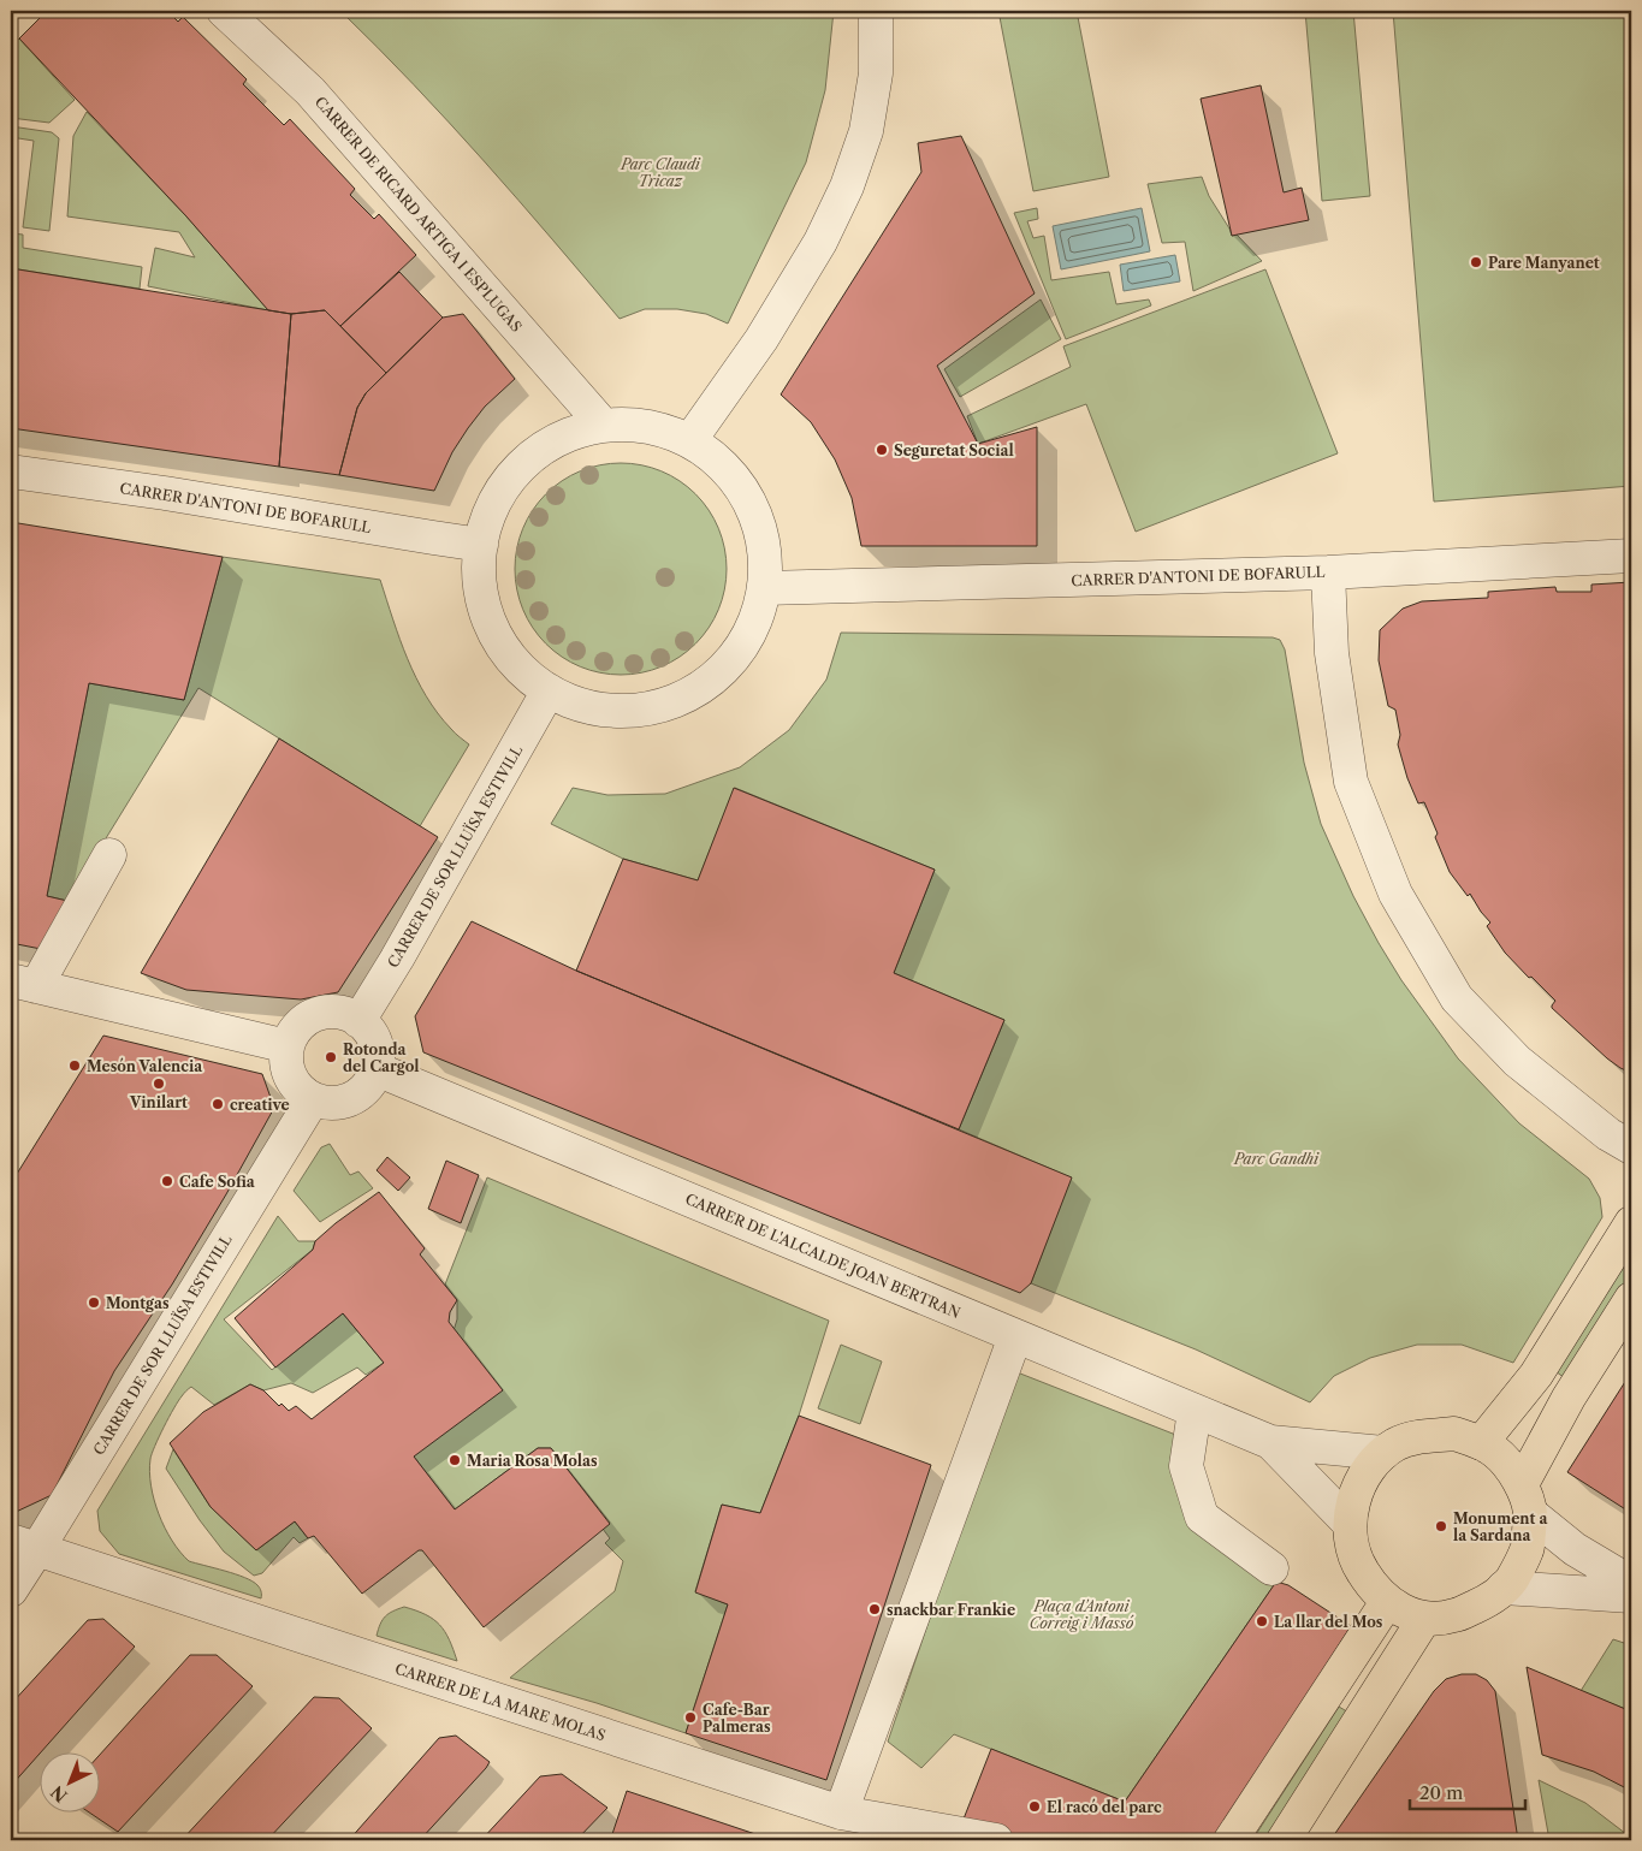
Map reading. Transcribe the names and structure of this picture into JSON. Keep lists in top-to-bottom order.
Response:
{
  "streets": {
    "street": [
      "CARRER DE RICARD ARTIGA I ESPLUGAS",
      "CARRER D'ANTONI DE BOFARULL",
      "CARRER DE SOR LLUÏSA ESTIVILL",
      "CARRER DE L'ALCALDE JOAN BERTRAN",
      "CARRER DE LA MARE MOLAS"
    ]
  },
  "crossings": [
    ["CARRER DE SOR LLUÏSA ESTIVILL", "CARRER DE L'ALCALDE JOAN BERTRAN"],
    ["CARRER DE SOR LLUÏSA ESTIVILL", "CARRER DE LA MARE MOLAS"]
  ],
  "parks": ["Parc Claudi Tricaz", "Parc Gandhi", "Plaça d'Antoni Correig i Massó"],
  "places": [
    "Pare Manyanet",
    "Seguretat Social",
    "Rotonda del Cargol",
    "Mesón Valencia",
    "Vinilart",
    "creative",
    "Cafe Sofia",
    "Montgas",
    "Maria Rosa Molas",
    "Monument a la Sardana",
    "snackbar Frankie",
    "La llar del Mos",
    "Cafe-Bar Palmeras",
    "El racó del parc"
  ],
  "scale_bar": "20 m",
  "north": "bottom left"
}
